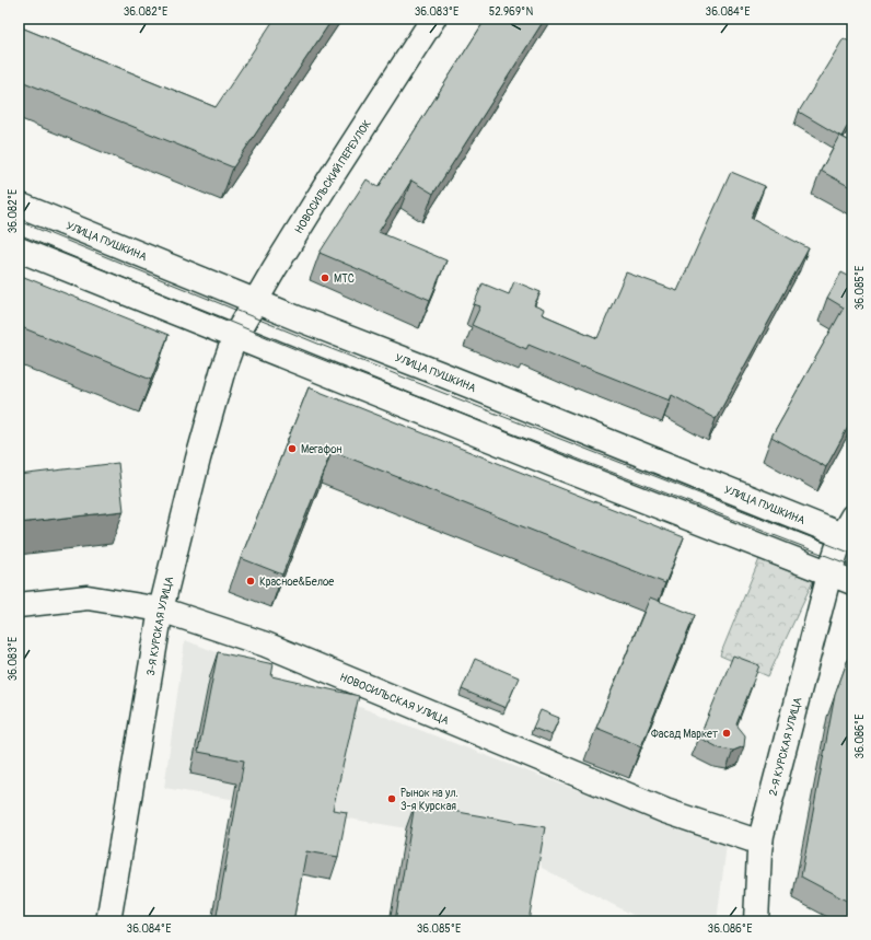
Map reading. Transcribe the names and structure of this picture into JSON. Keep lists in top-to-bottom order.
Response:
{
  "streets": {
    "main road": [
      "НОВОСИЛЬСКИЙ ПЕРЕУЛОК",
      "УЛИЦА ПУШКИНА",
      "3-Я КУРСКАЯ УЛИЦА",
      "НОВОСИЛЬСКАЯ УЛИЦА",
      "2-Я КУРСКАЯ УЛИЦА"
    ]
  },
  "crossings": [
    ["НОВОСИЛЬСКИЙ ПЕРЕУЛОК", "УЛИЦА ПУШКИНА"],
    ["НОВОСИЛЬСКИЙ ПЕРЕУЛОК", "3-Я КУРСКАЯ УЛИЦА"],
    ["УЛИЦА ПУШКИНА", "2-Я КУРСКАЯ УЛИЦА"],
    ["3-Я КУРСКАЯ УЛИЦА", "НОВОСИЛЬСКАЯ УЛИЦА"],
    ["НОВОСИЛЬСКАЯ УЛИЦА", "2-Я КУРСКАЯ УЛИЦА"]
  ],
  "places": [
    "МТС",
    "Мегафон",
    "Красное&Белое",
    "Фасад Маркет",
    "Рынок на ул. 3-я Курская"
  ],
  "coordinates": [
    "36.082°E",
    "36.083°E",
    "52.969°N",
    "36.084°E",
    "36.085°E",
    "36.086°E"
  ]
}
